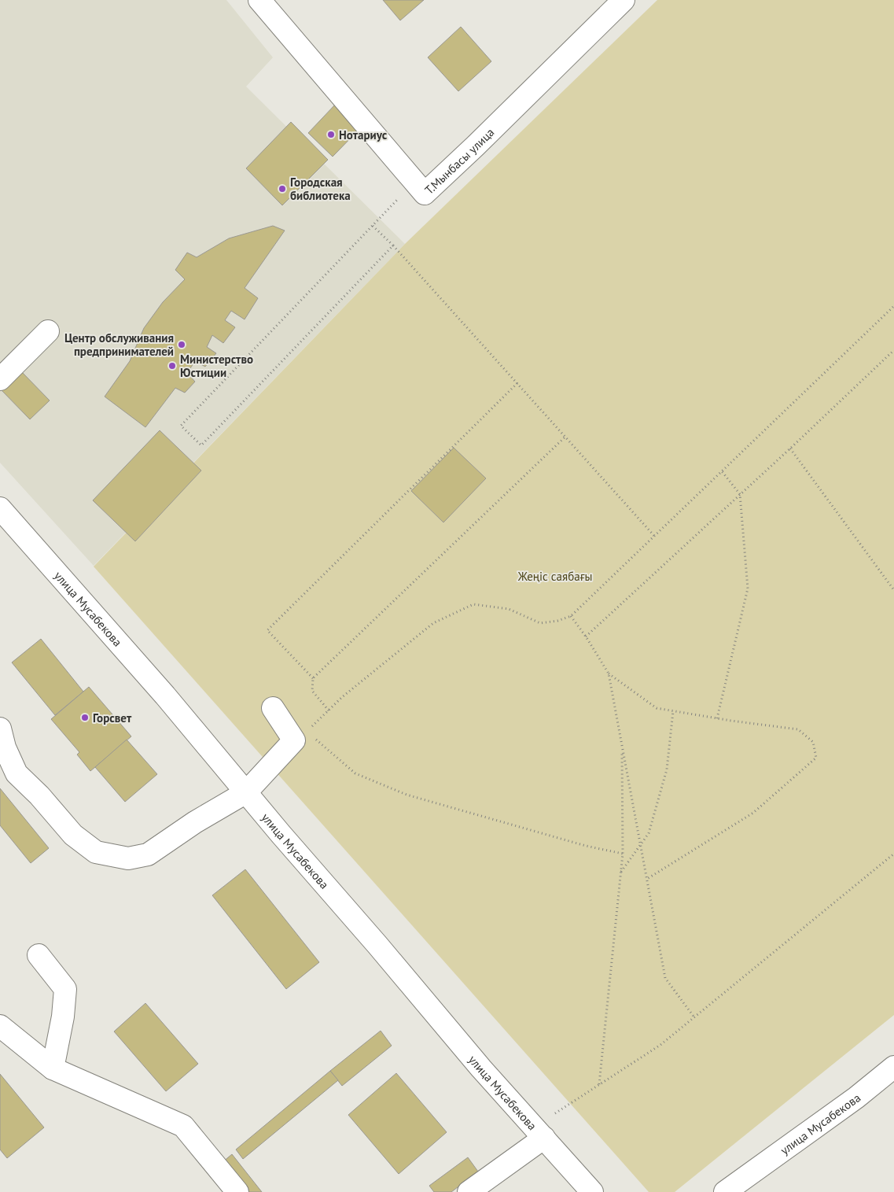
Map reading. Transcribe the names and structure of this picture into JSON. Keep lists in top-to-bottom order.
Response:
{
  "streets": {
    "street": ["Т.Мынбасы улица", "улица Мусабекова"]
  },
  "parks": ["Жеңіс саябағы"],
  "places": [
    "Нотариус",
    "Городская библиотека",
    "Центр обслуживания предпринимателей",
    "Министерство Юстиции",
    "Горсвет"
  ]
}
